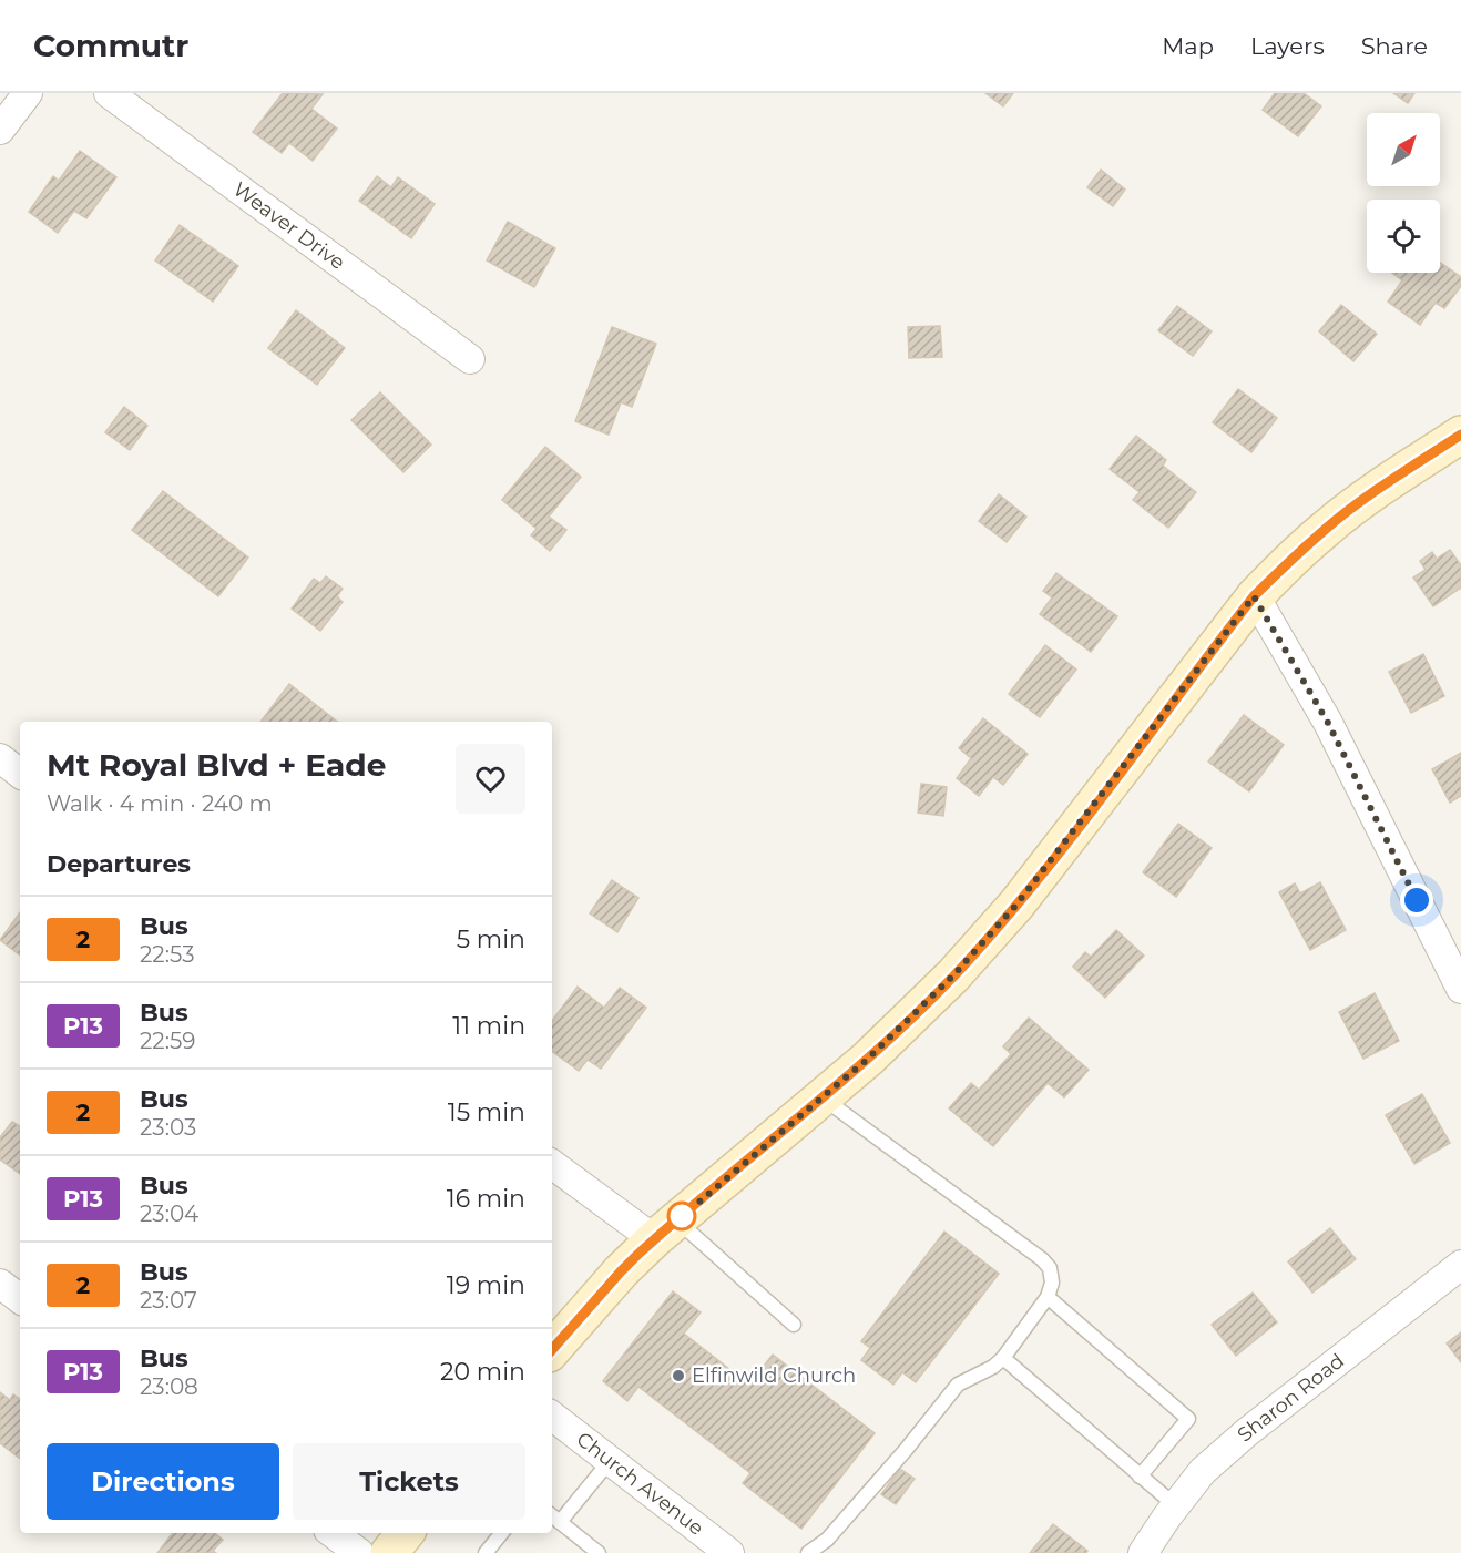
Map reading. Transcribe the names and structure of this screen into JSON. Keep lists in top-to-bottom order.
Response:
{
  "streets": {
    "street": ["Weaver Drive", "Sharon Road", "Church Avenue"]
  },
  "places": ["Elfinwild Church"],
  "lines": ["bus line 2"],
  "north": "top right",
  "page": {
    "header": "Commutr",
    "nav": ["Map", "Layers", "Share"],
    "heading": [
      ["Mt Royal Blvd + Eade", "Walk · 4 min · 240 m"],
      "Departures"
    ],
    "list": [
      {
        "mark": "2",
        "name": "Bus",
        "note": "22:53",
        "value": "5 min"
      },
      {
        "mark": "P13",
        "name": "Bus",
        "note": "22:59",
        "value": "11 min"
      },
      {
        "mark": "2",
        "name": "Bus",
        "note": "23:03",
        "value": "15 min"
      },
      {
        "mark": "P13",
        "name": "Bus",
        "note": "23:04",
        "value": "16 min"
      },
      {
        "mark": "2",
        "name": "Bus",
        "note": "23:07",
        "value": "19 min"
      },
      {
        "mark": "P13",
        "name": "Bus",
        "note": "23:08",
        "value": "20 min"
      }
    ],
    "buttons": ["Directions", "Tickets"]
  }
}
